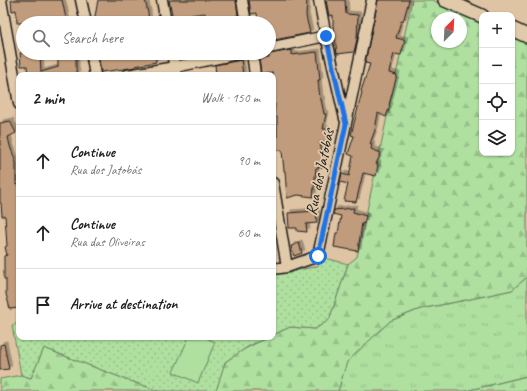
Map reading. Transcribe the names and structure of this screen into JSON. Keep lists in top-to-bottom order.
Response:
{
  "streets": {
    "street": ["Rua dos Jatobás"]
  },
  "north": "top right",
  "page": {
    "map_buttons": ["+", "−"],
    "search": "Search here",
    "heading": ["2 min", "Walk · 150 m"],
    "list": [
      ["Continue", "Rua dos Jatobás", "90 m"],
      ["Continue", "Rua das Oliveiras", "60 m"],
      "Arrive at destination"
    ]
  }
}
